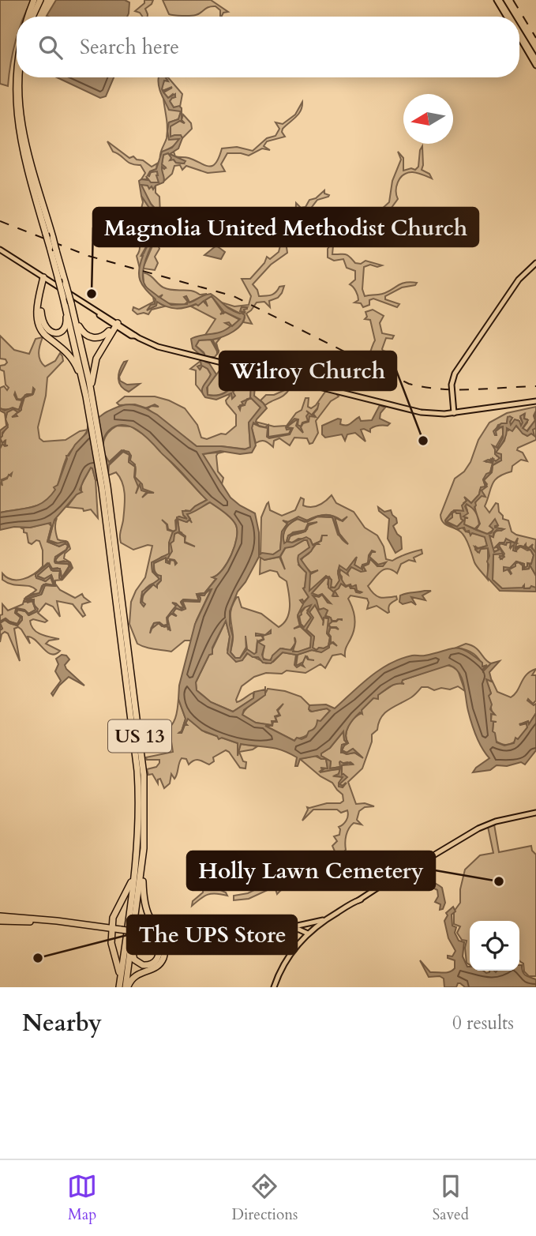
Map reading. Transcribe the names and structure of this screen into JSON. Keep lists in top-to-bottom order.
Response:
{
  "streets": {
    "highway": ["US 13"]
  },
  "places": [
    "Magnolia United Methodist Church",
    "Wilroy Church",
    "Holly Lawn Cemetery",
    "The UPS Store"
  ],
  "north": "left",
  "page": {
    "search": "Search here",
    "heading": ["Nearby", "0 results"],
    "nav": ["Map", "Directions", "Saved"]
  }
}
